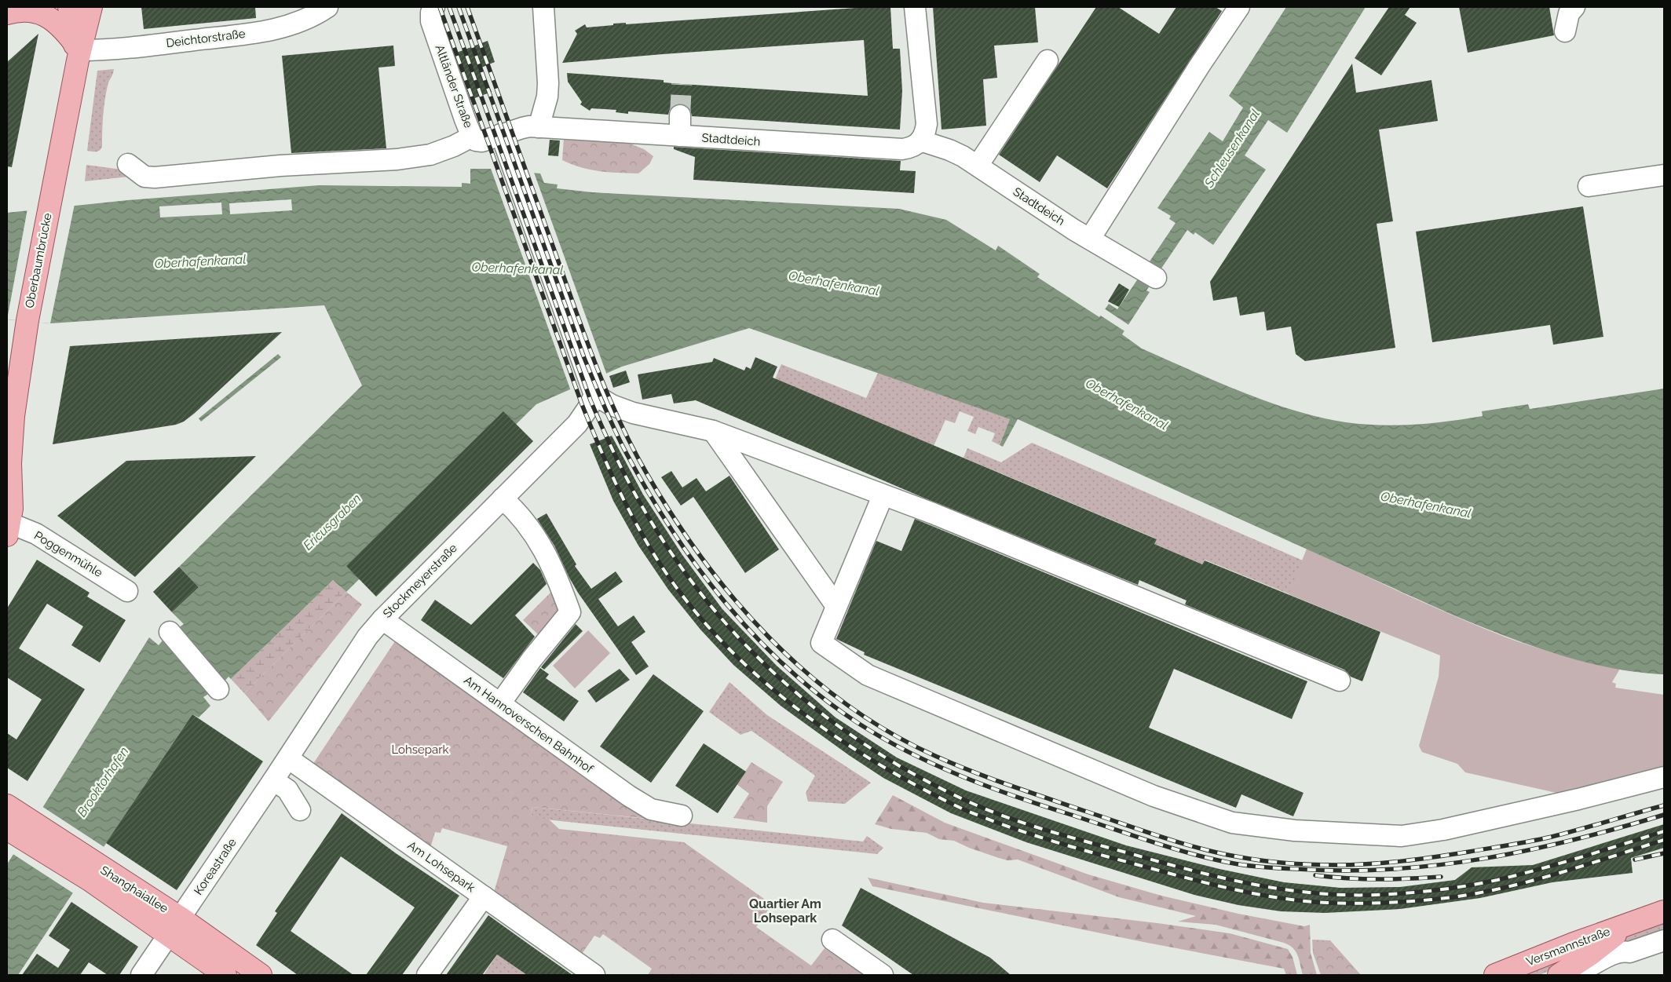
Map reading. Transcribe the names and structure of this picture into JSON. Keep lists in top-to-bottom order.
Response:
{
  "streets": {
    "main road": ["Oberbaumbrücke", "Shanghaiallee", "Versmannstraße"],
    "street": [
      "Deichtorstraße",
      "Altländer Straße",
      "Stadtdeich",
      "Poggenmühle",
      "Stockmeyerstraße",
      "Am Hannoverschen Bahnhof",
      "Koreastraße",
      "Am Lohsepark"
    ]
  },
  "crossings": [
    ["Deichtorstraße", "Oberbaumbrücke"],
    ["Altländer Straße", "Stadtdeich"],
    ["Oberbaumbrücke", "Poggenmühle"],
    ["Stockmeyerstraße", "Am Hannoverschen Bahnhof"],
    ["Stockmeyerstraße", "Koreastraße"],
    ["Stockmeyerstraße", "Am Lohsepark"],
    ["Koreastraße", "Am Lohsepark"],
    ["Koreastraße", "Shanghaiallee"]
  ],
  "districts": ["Quartier Am Lohsepark"],
  "water": [
    "Schleusenkanal",
    "Oberhafenkanal",
    "Ericusgraben",
    "Brooktorhafen"
  ],
  "parks": ["Lohsepark"]
}
